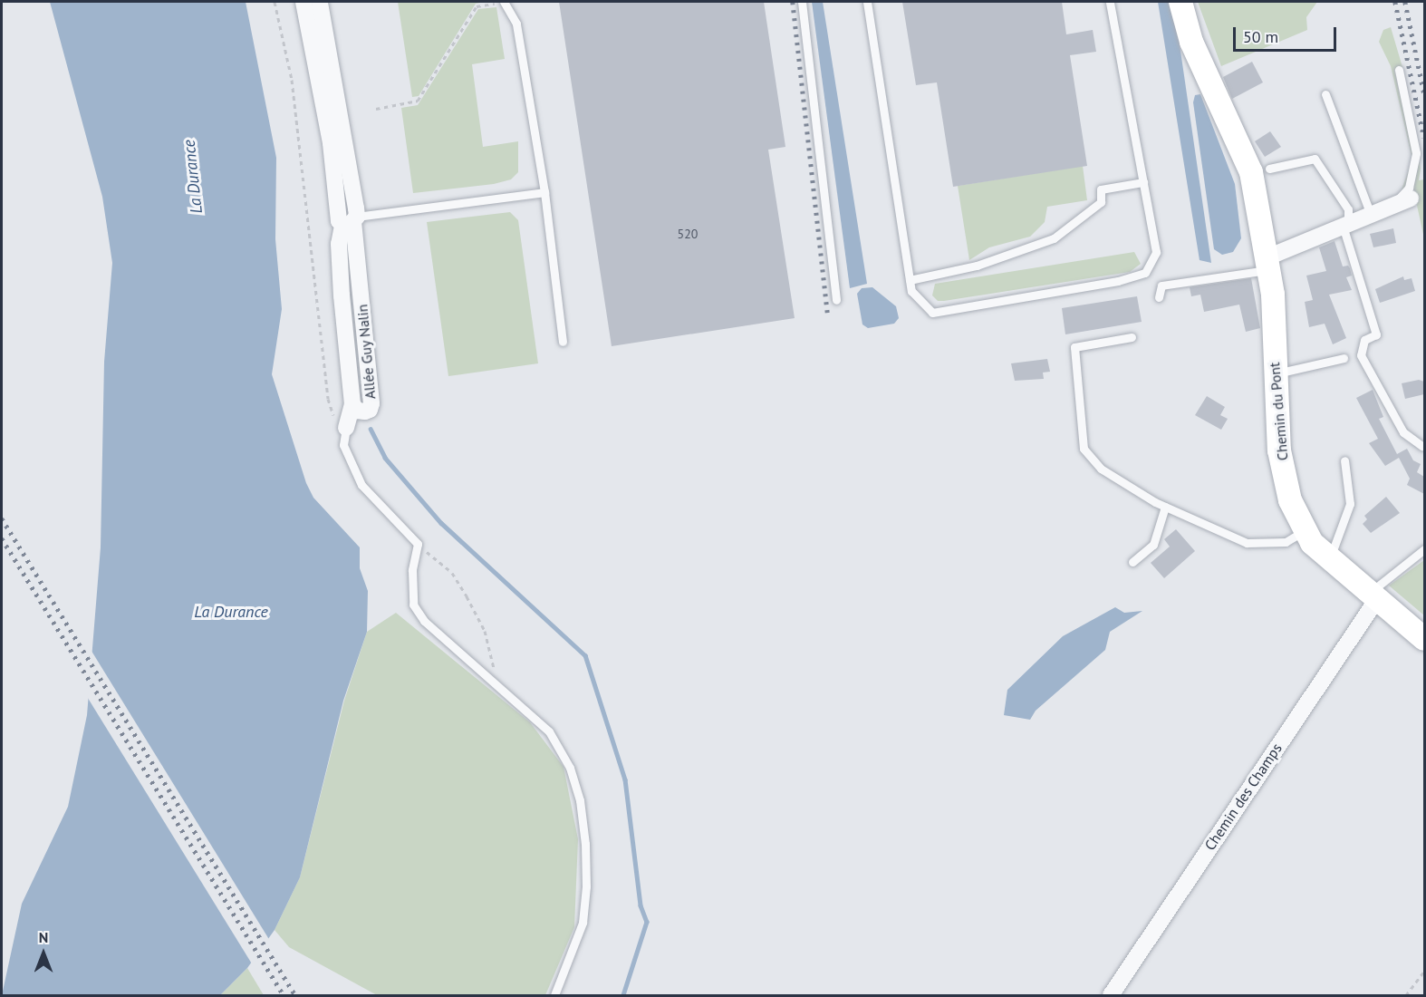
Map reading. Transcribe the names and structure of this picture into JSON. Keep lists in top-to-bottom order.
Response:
{
  "streets": {
    "street": ["Allée Guy Nalin", "Chemin du Pont", "Chemin des Champs"]
  },
  "crossings": [
    ["Chemin du Pont", "Chemin des Champs"]
  ],
  "water": ["La Durance"],
  "house_numbers": ["520"],
  "scale_bar": "50 m",
  "north": "top"
}
